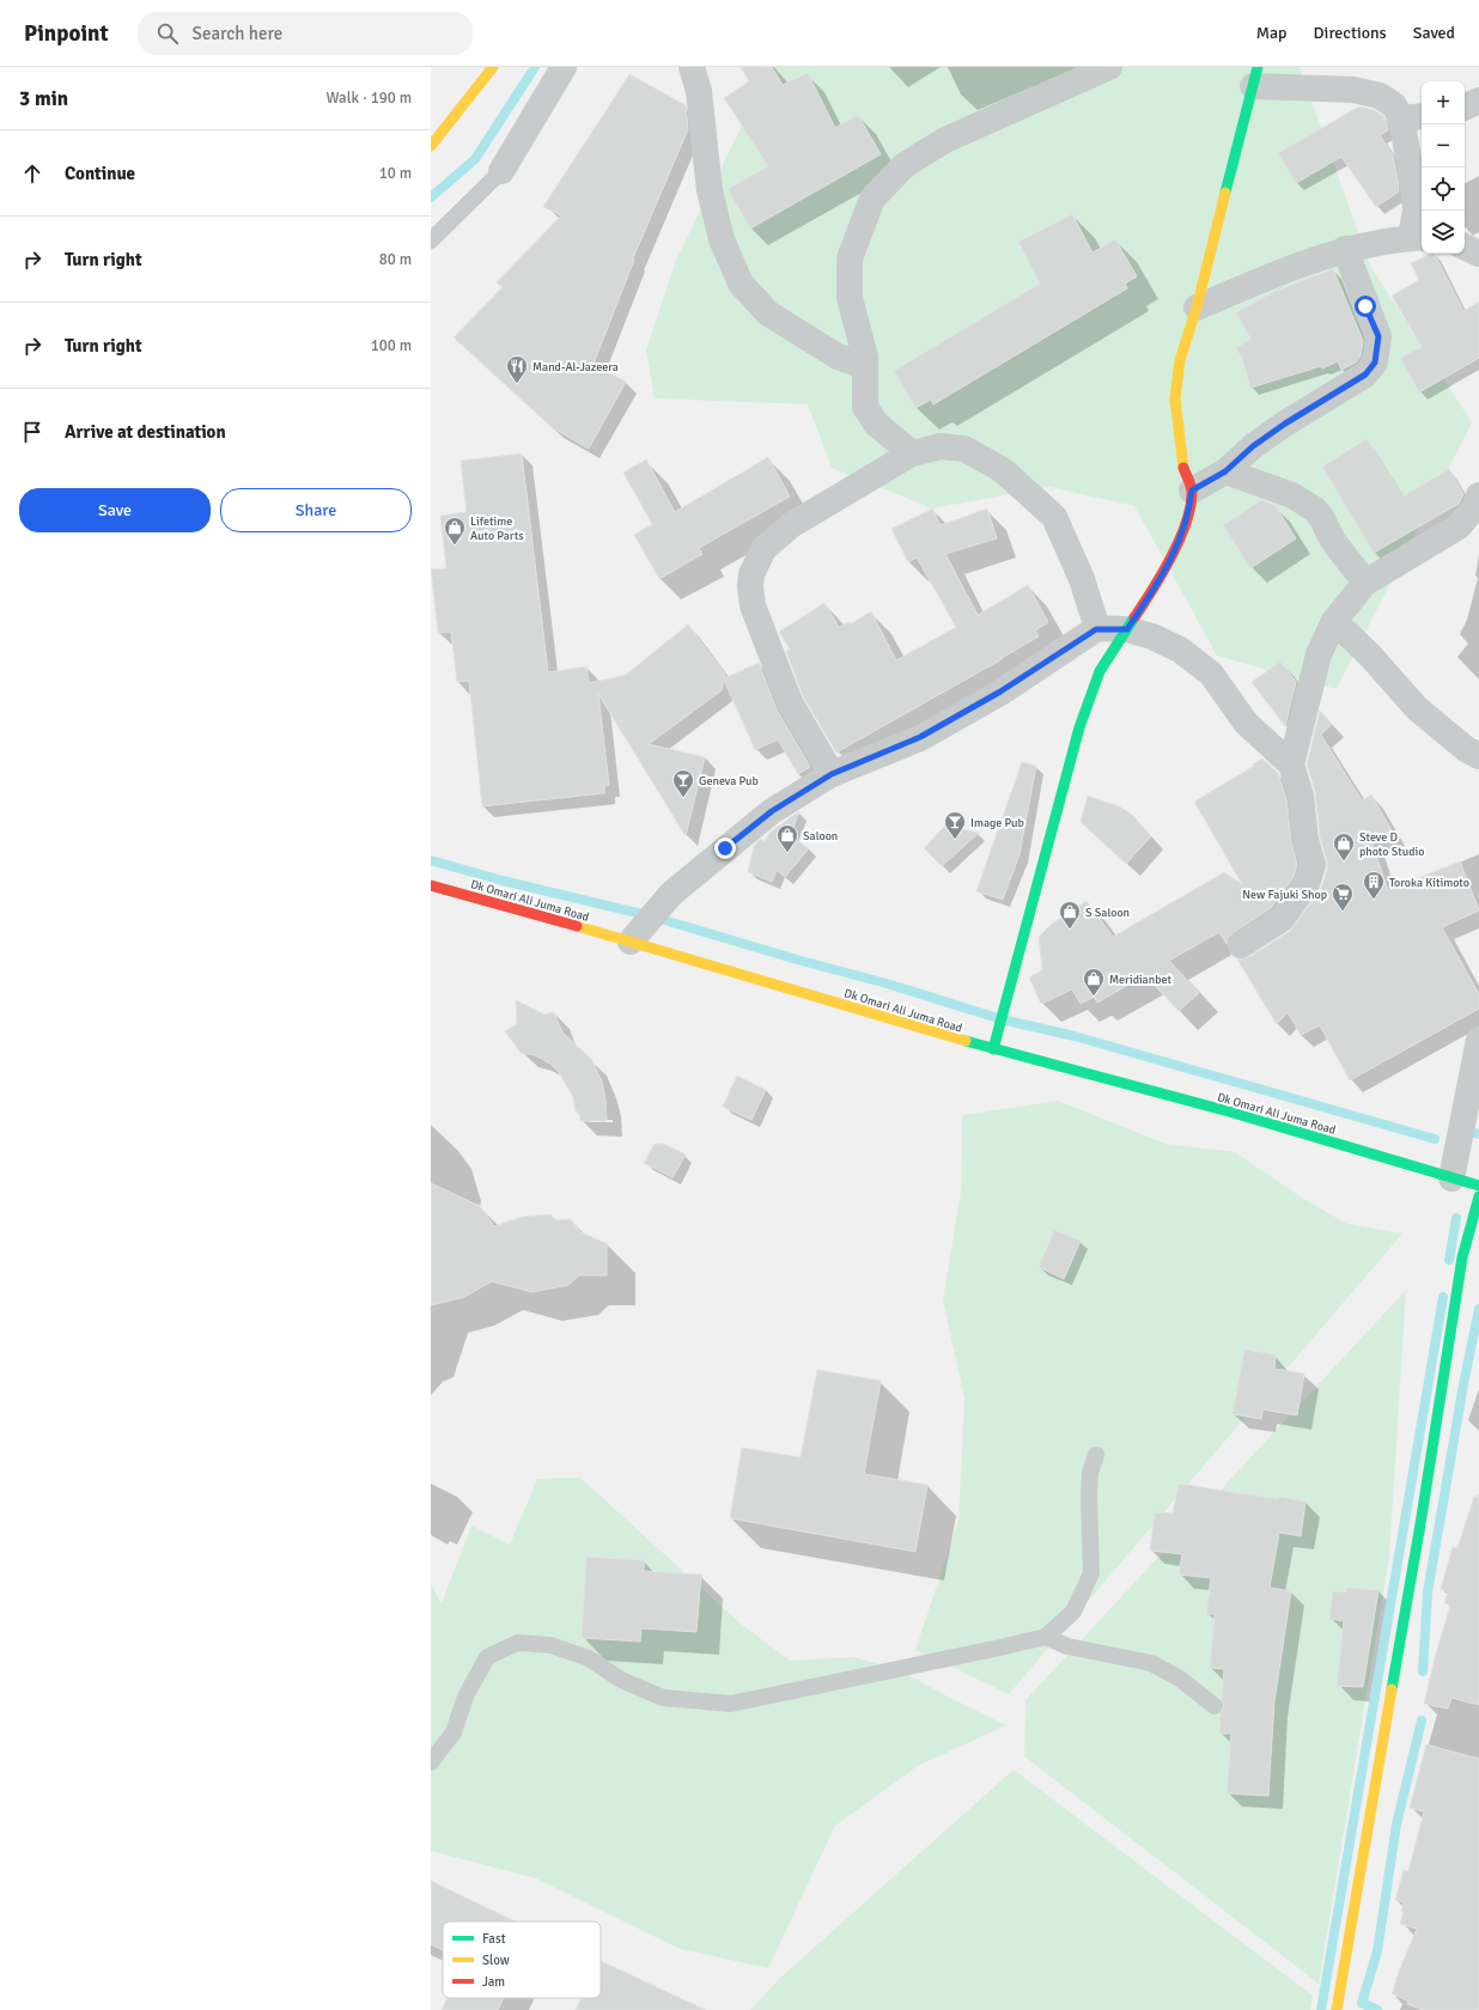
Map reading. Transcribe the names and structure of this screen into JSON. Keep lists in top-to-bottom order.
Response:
{
  "streets": {
    "street": ["Dk Omari Ali Juma Road"]
  },
  "places": {
    "restaurant": ["Mand-Al-Jazeera"],
    "shop": [
      "Lifetime Auto Parts",
      "Saloon",
      "Steve D photo Studio",
      "S Saloon",
      "Meridianbet"
    ],
    "bar": ["Geneva Pub", "Image Pub"],
    "building": ["Toroka Kitimoto"],
    "supermarket": ["New Fajuki Shop"]
  },
  "legend": ["Fast", "Slow", "Jam"],
  "page": {
    "header": "Pinpoint",
    "search": "Search here",
    "nav": ["Map", "Directions", "Saved"],
    "heading": ["3 min", "Walk · 190 m"],
    "map_buttons": ["+", "−"],
    "list": [
      ["Continue", "10 m"],
      ["Turn right", "80 m"],
      ["Turn right", "100 m"],
      "Arrive at destination"
    ],
    "buttons": ["Save", "Share"]
  }
}
